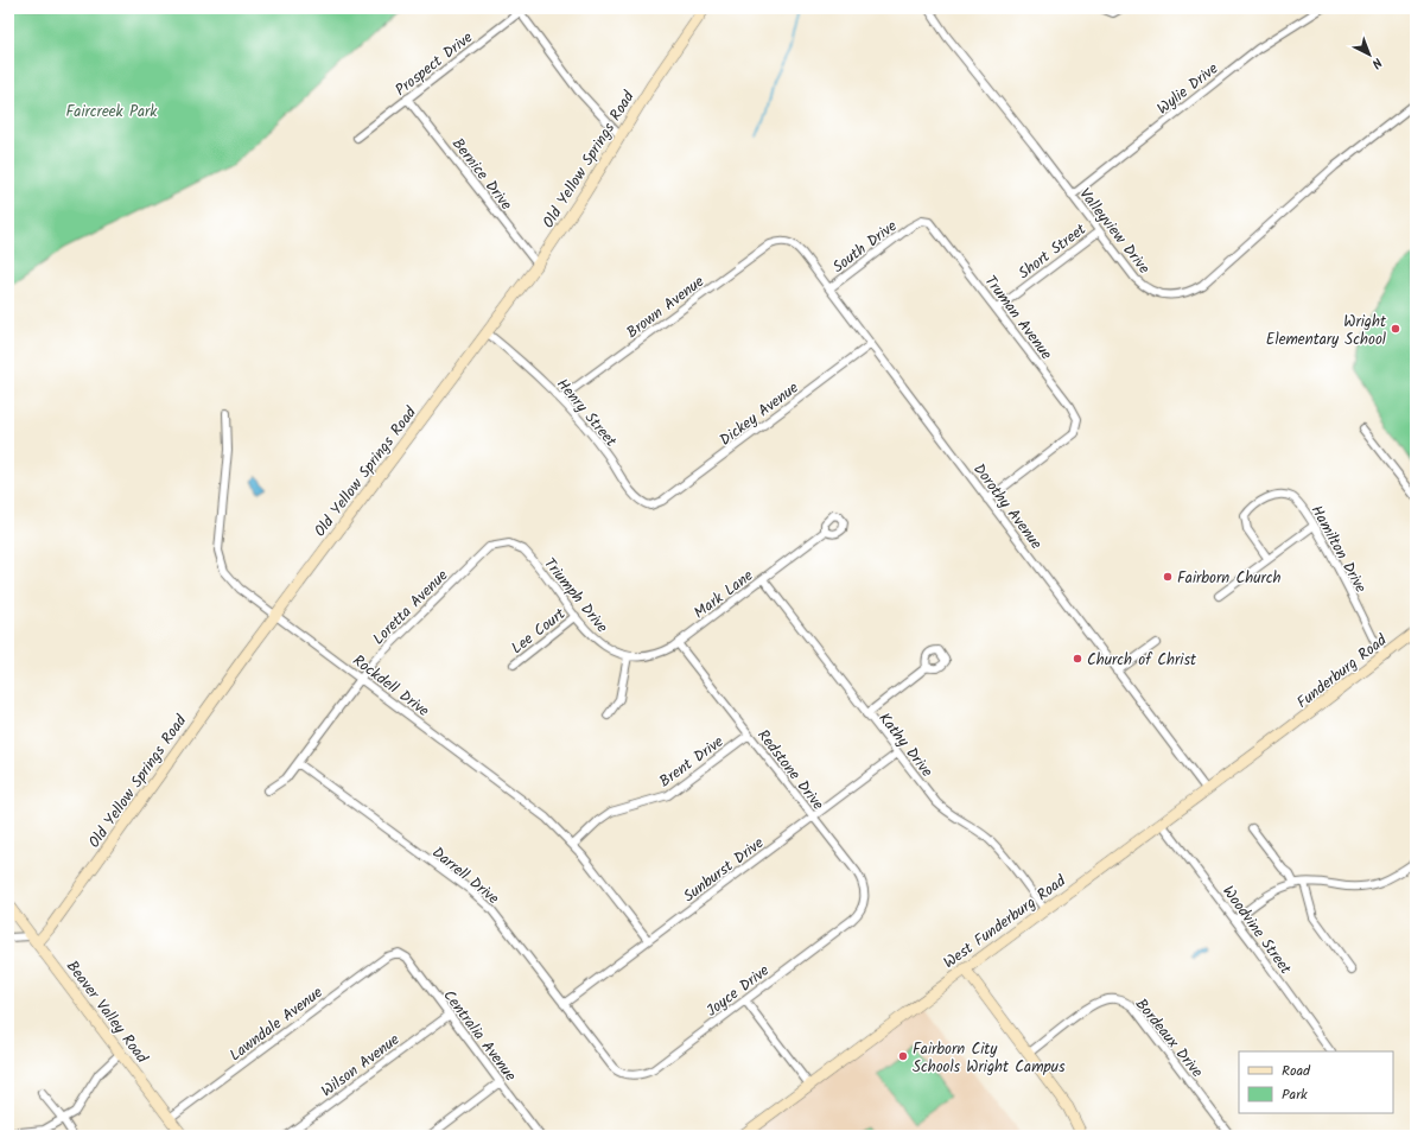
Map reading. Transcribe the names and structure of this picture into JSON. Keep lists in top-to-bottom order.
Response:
{
  "streets": {
    "street": [
      "Prospect Drive",
      "Wylie Drive",
      "Old Yellow Springs Road",
      "Bernice Drive",
      "Valleyview Drive",
      "South Drive",
      "Short Street",
      "Brown Avenue",
      "Truman Avenue",
      "Henry Street",
      "Dickey Avenue",
      "Dorothy Avenue",
      "Hamilton Drive",
      "Mark Lane",
      "Triumph Drive",
      "Loretta Avenue",
      "Lee Court",
      "Funderburg Road",
      "Rockdell Drive",
      "Kathy Drive",
      "Brent Drive",
      "Redstone Drive",
      "Sunburst Drive",
      "Darrell Drive",
      "West Funderburg Road",
      "Woodvine Street",
      "Joyce Drive",
      "Beaver Valley Road",
      "Lawndale Avenue",
      "Centralia Avenue",
      "Bordeaux Drive",
      "Wilson Avenue"
    ]
  },
  "crossings": [
    ["Prospect Drive", "Bernice Drive"],
    ["Wylie Drive", "Valleyview Drive"],
    ["Old Yellow Springs Road", "Bernice Drive"],
    ["Old Yellow Springs Road", "Henry Street"],
    ["Old Yellow Springs Road", "Rockdell Drive"],
    ["Old Yellow Springs Road", "Beaver Valley Road"],
    ["Valleyview Drive", "Short Street"],
    ["South Drive", "Truman Avenue"],
    ["South Drive", "Dorothy Avenue"],
    ["Short Street", "Truman Avenue"],
    ["Brown Avenue", "Henry Street"],
    ["Brown Avenue", "Dorothy Avenue"],
    ["Truman Avenue", "Dorothy Avenue"],
    ["Henry Street", "Dickey Avenue"],
    ["Dickey Avenue", "Dorothy Avenue"],
    ["Dorothy Avenue", "West Funderburg Road"],
    ["Hamilton Drive", "Funderburg Road"],
    ["Mark Lane", "Triumph Drive"],
    ["Mark Lane", "Kathy Drive"],
    ["Mark Lane", "Redstone Drive"],
    ["Triumph Drive", "Loretta Avenue"],
    ["Triumph Drive", "Lee Court"],
    ["Loretta Avenue", "Rockdell Drive"],
    ["Loretta Avenue", "Darrell Drive"],
    ["Funderburg Road", "West Funderburg Road"],
    ["Rockdell Drive", "Brent Drive"],
    ["Rockdell Drive", "Sunburst Drive"],
    ["Kathy Drive", "Sunburst Drive"],
    ["Kathy Drive", "West Funderburg Road"],
    ["Brent Drive", "Redstone Drive"],
    ["Redstone Drive", "Sunburst Drive"],
    ["Redstone Drive", "Joyce Drive"],
    ["Sunburst Drive", "Darrell Drive"],
    ["Darrell Drive", "Joyce Drive"],
    ["West Funderburg Road", "Woodvine Street"],
    ["Beaver Valley Road", "Lawndale Avenue"],
    ["Lawndale Avenue", "Centralia Avenue"],
    ["Centralia Avenue", "Wilson Avenue"]
  ],
  "parks": ["Faircreek Park"],
  "places": [
    "Wright Elementary School",
    "Fairborn Church",
    "Church of Christ",
    "Fairborn City Schools Wright Campus"
  ],
  "legend": ["Road", "Park"],
  "north": "bottom right"
}
